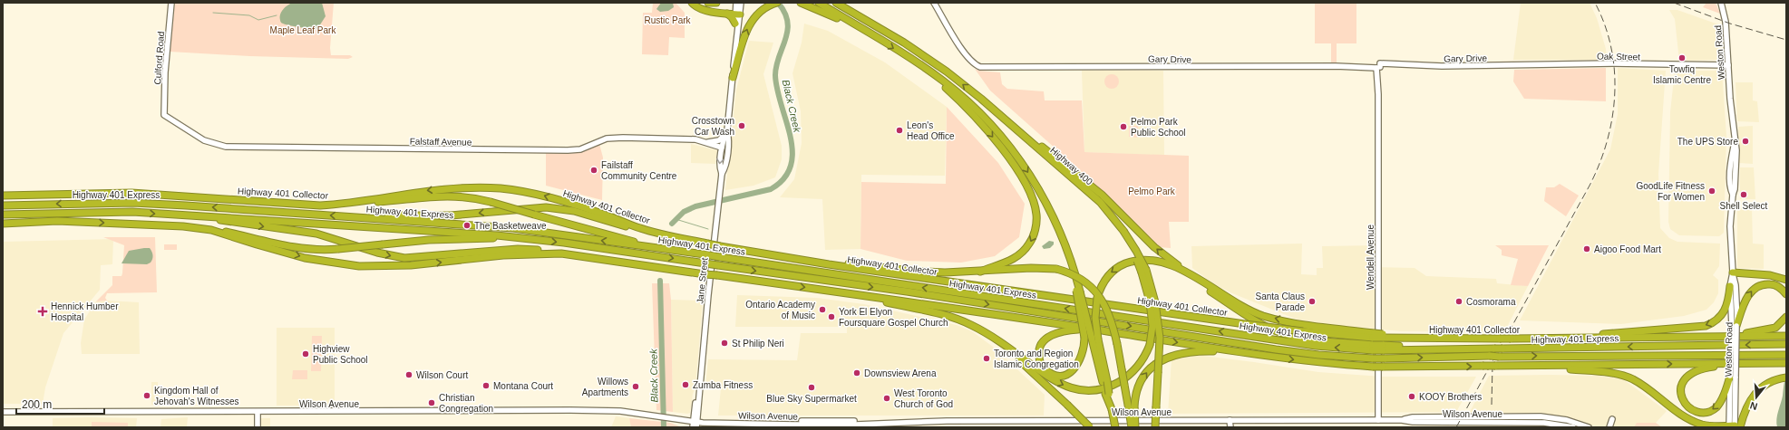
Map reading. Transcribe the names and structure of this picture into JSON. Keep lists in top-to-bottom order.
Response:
{
  "streets": {
    "highway": ["Highway 400", "Highway 401 Collector", "Highway 401 Express"],
    "main road": [
      "Weston Road",
      "Oak Street",
      "Culford Road",
      "Gary Drive",
      "Falstaff Avenue",
      "Wendell Avenue",
      "Jane Street",
      "Wilson Avenue"
    ]
  },
  "crossings": [
    ["Weston Road", "Oak Street"],
    ["Oak Street", "Gary Drive"],
    ["Culford Road", "Falstaff Avenue"],
    ["Gary Drive", "Wendell Avenue"],
    ["Falstaff Avenue", "Jane Street"],
    ["Highway 401 Collector", "Highway 401 Express"],
    ["Wendell Avenue", "Wilson Avenue"],
    ["Jane Street", "Wilson Avenue"]
  ],
  "water": ["Black Creek"],
  "parks": ["Rustic Park", "Maple Leaf Park", "Pelmo Park"],
  "places": {
    "other": [
      "Towfiq Islamic Centre",
      "Crosstown Car Wash",
      "Pelmo Park Public School",
      "Leon's Head Office",
      "The UPS Store",
      "Failstaff Community Centre",
      "GoodLife Fitness For Women",
      "Shell Select",
      "The Basketweave",
      "Aigoo Food Mart",
      "Santa Claus Parade",
      "Cosmorama",
      "Ontario Academy of Music",
      "York El Elyon Foursquare Gospel Church",
      "St Philip Neri",
      "Highview Public School",
      "Toronto and Region Islamic Congregation",
      "Downsview Arena",
      "Wilson Court",
      "Zumba Fitness",
      "Montana Court",
      "Willows Apartments",
      "Blue Sky Supermarket",
      "Kingdom Hall of Jehovah's Witnesses",
      "KOOY Brothers",
      "West Toronto Church of God",
      "Christian Congregation"
    ],
    "health": ["Hennick Humber Hospital"]
  },
  "scale_bar": "200 m",
  "north": "bottom"
}
